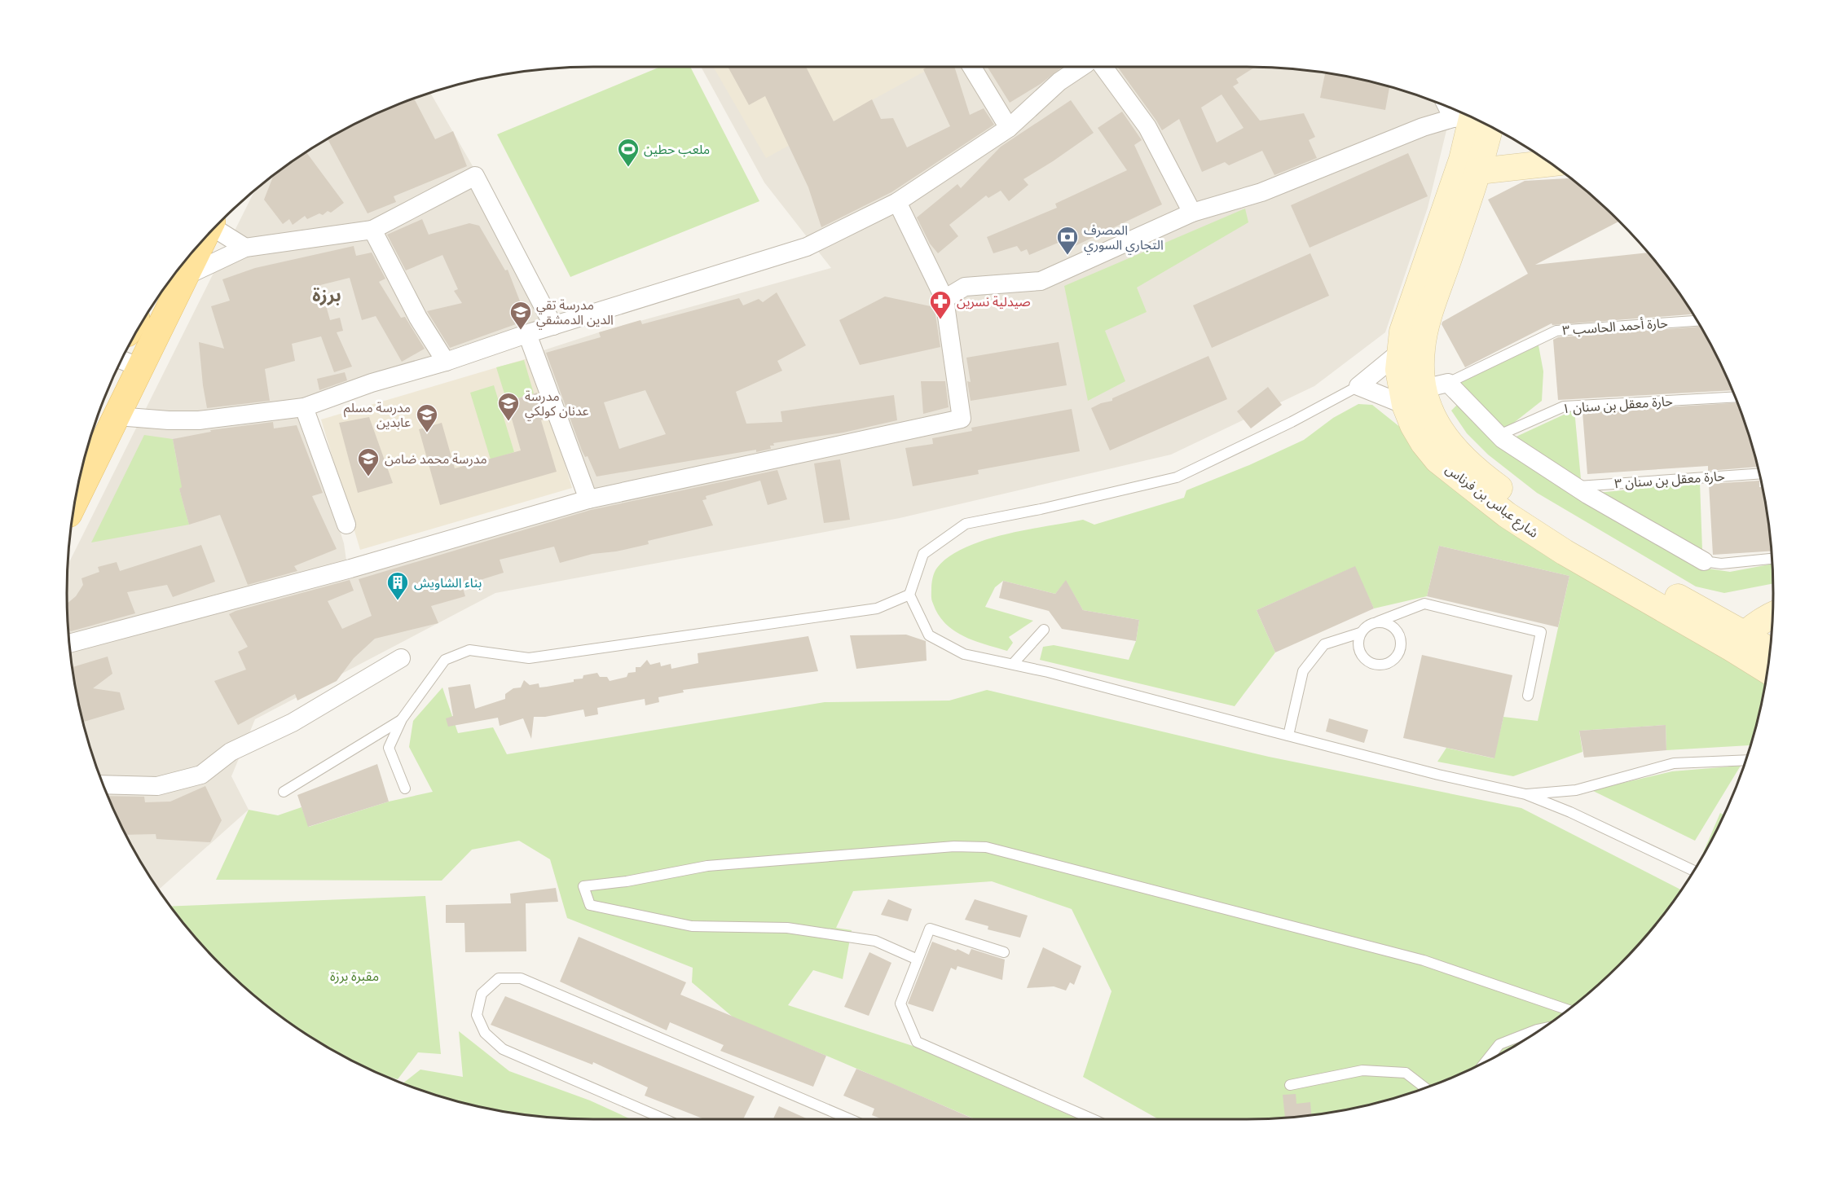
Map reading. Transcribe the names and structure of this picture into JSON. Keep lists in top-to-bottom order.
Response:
{
  "streets": {
    "main road": ["شارع عباس بن فرناس"],
    "lane": ["حارة أحمد الحاسب ٣", "حارة معقل بن سنان ١", "حارة معقل بن سنان ٣"]
  },
  "districts": ["برزة"],
  "parks": ["مقبرة برزة"],
  "places": {
    "sports": ["ملعب حطين"],
    "bank": ["المصرف التجاري السوري"],
    "pharmacy": ["صيدلية نسرين"],
    "school or university": [
      "مدرسة تقي الدين الدمشقي",
      "مدرسة عدنان كولكي",
      "مدرسة مسلم عابدين",
      "مدرسة محمد ضامن"
    ],
    "building": ["بناء الشاويش"]
  }
}
